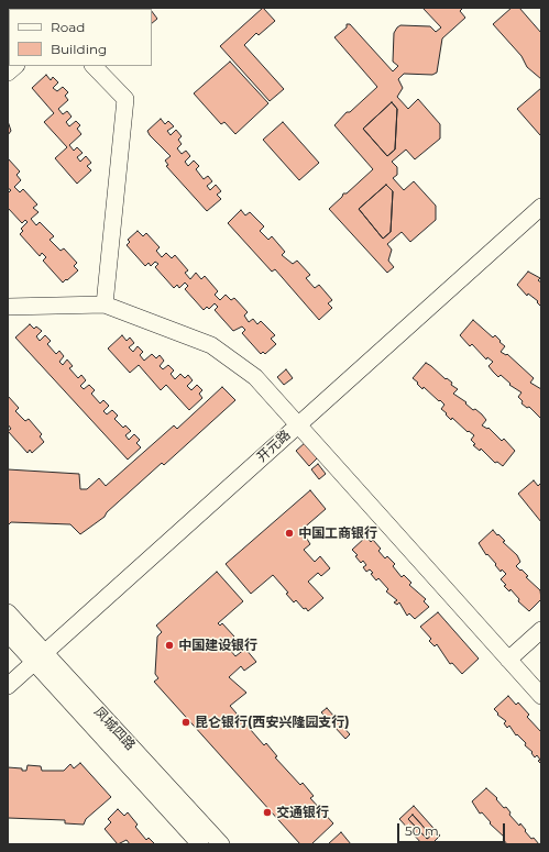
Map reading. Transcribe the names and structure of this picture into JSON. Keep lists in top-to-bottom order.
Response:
{
  "streets": {
    "street": ["开元路", "凤城四路"]
  },
  "crossings": [
    ["开元路", "凤城四路"]
  ],
  "places": [
    "中国工商银行",
    "中国建设银行",
    "昆仑银行(西安兴隆园支行)",
    "交通银行"
  ],
  "legend": ["Road", "Building"],
  "scale_bar": "50 m"
}
